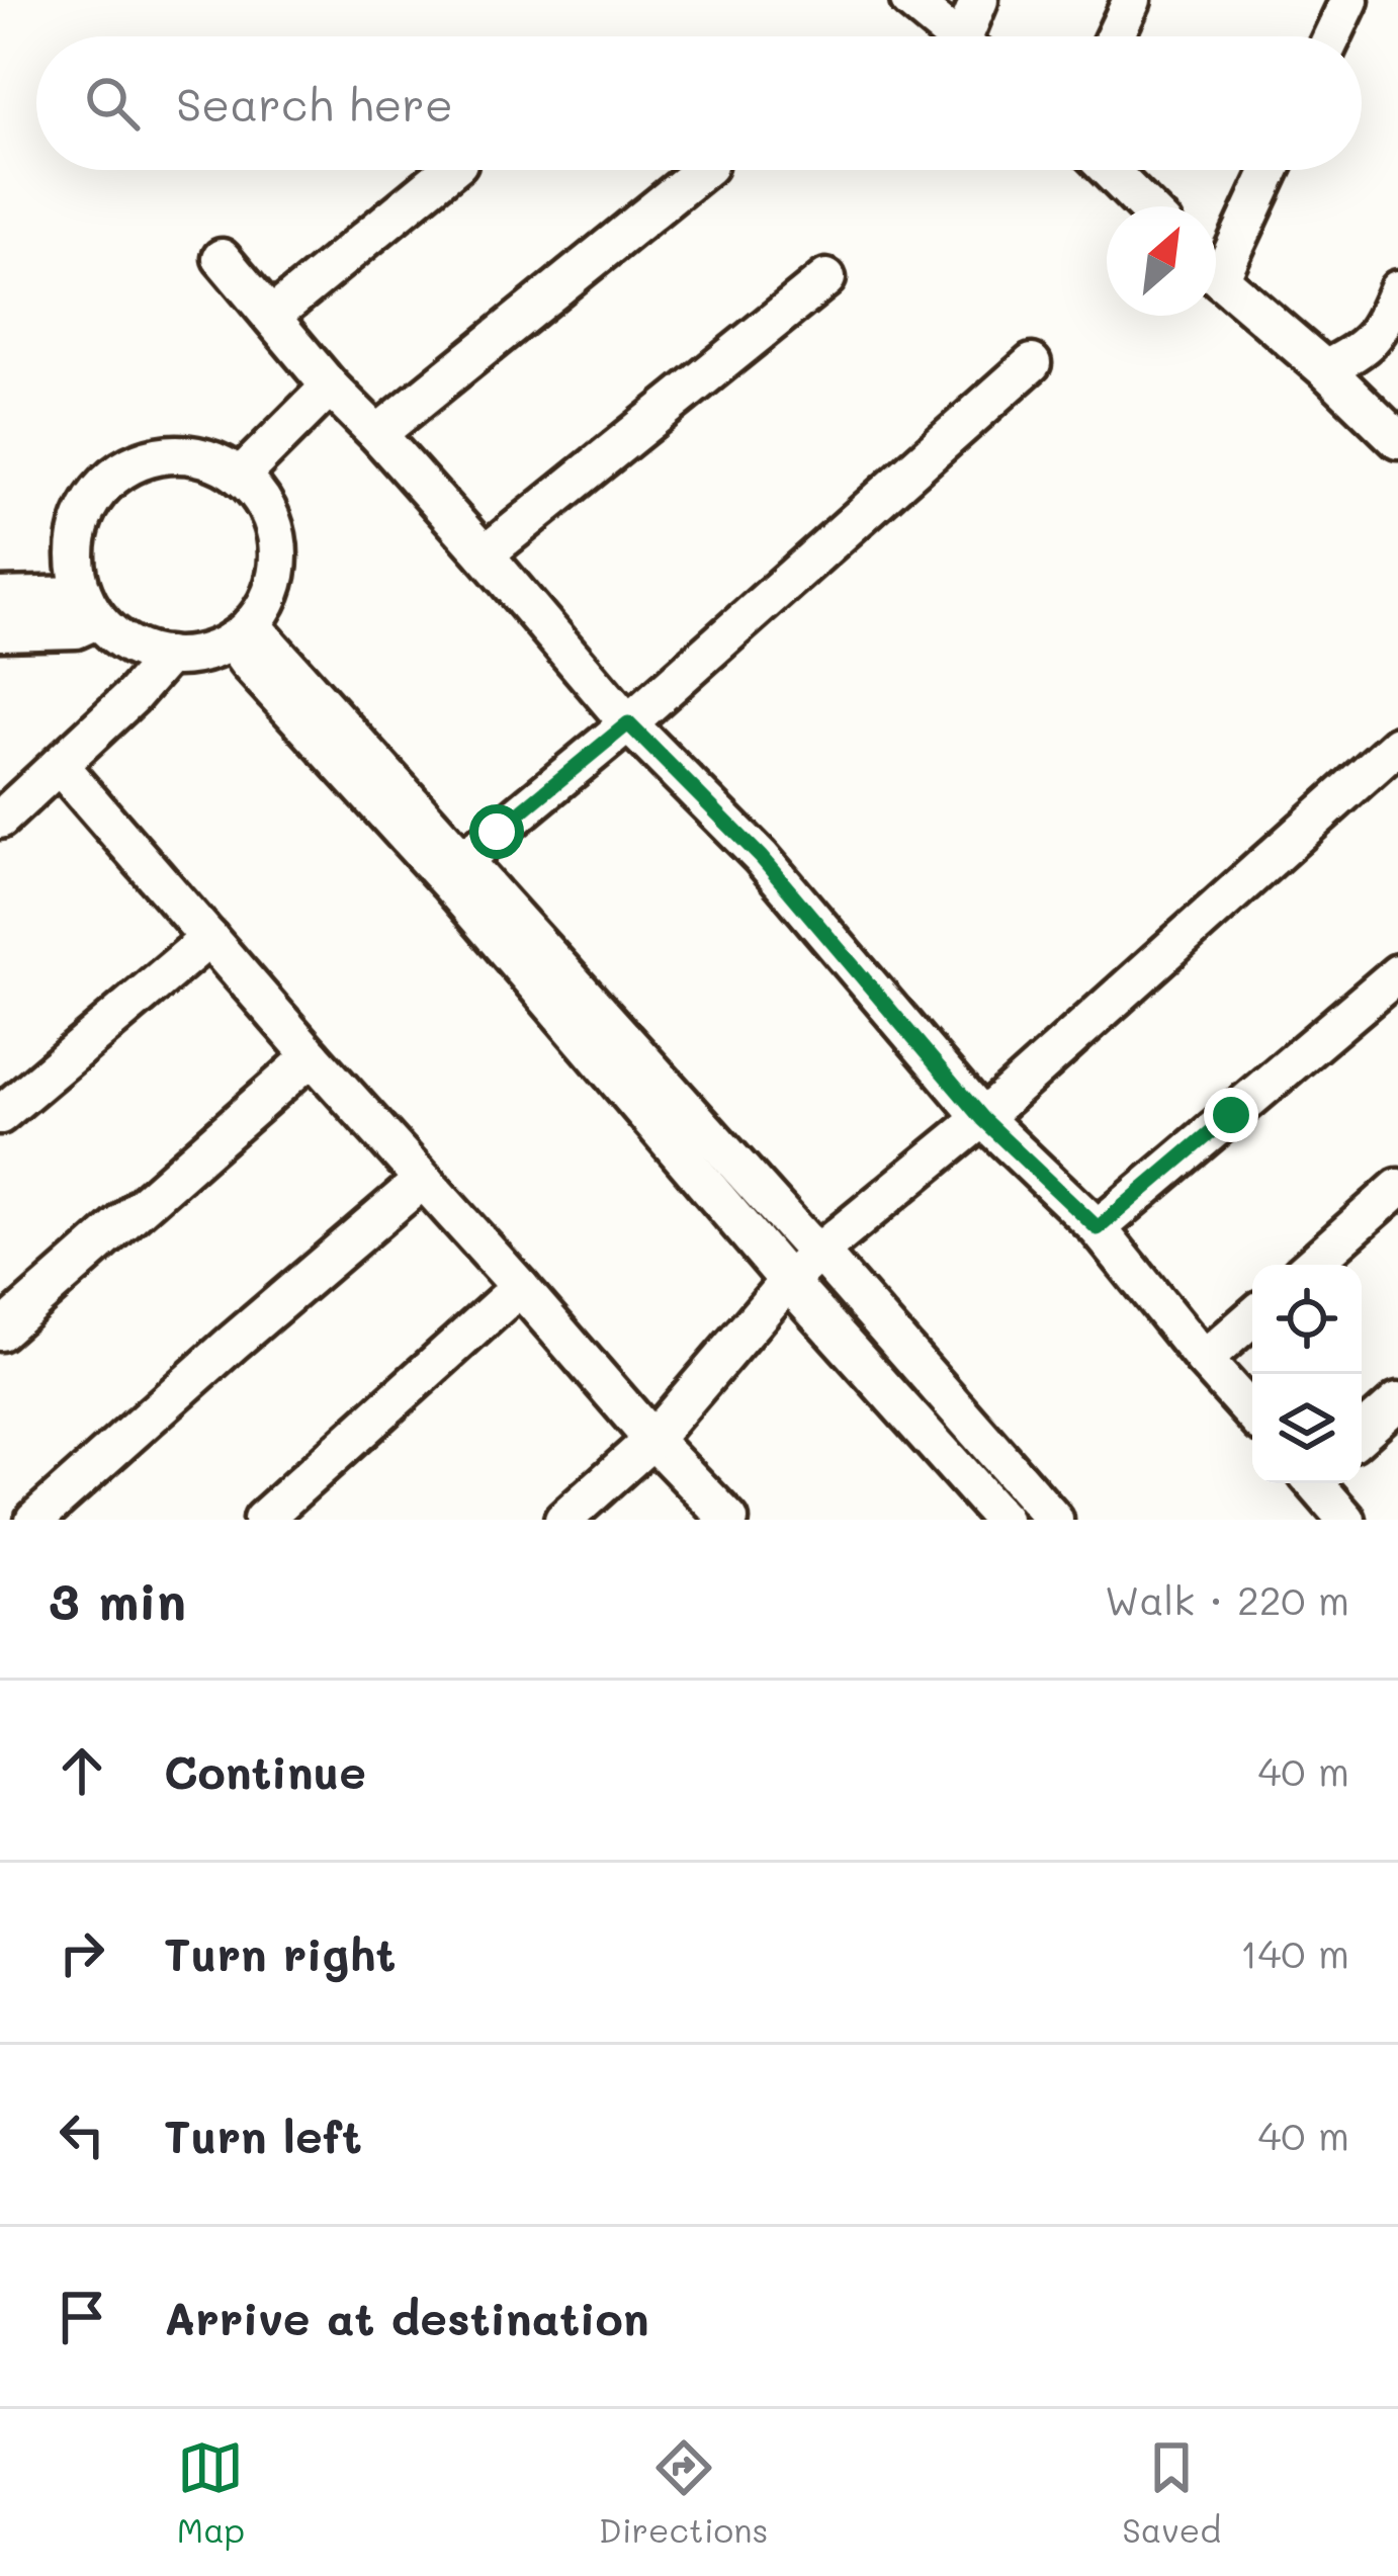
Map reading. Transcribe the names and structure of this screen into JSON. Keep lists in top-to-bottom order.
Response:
{
  "north": "top right",
  "page": {
    "search": "Search here",
    "heading": ["3 min", "Walk · 220 m"],
    "list": [
      ["Continue", "40 m"],
      ["Turn right", "140 m"],
      ["Turn left", "40 m"],
      "Arrive at destination"
    ],
    "nav": ["Map", "Directions", "Saved"]
  }
}
